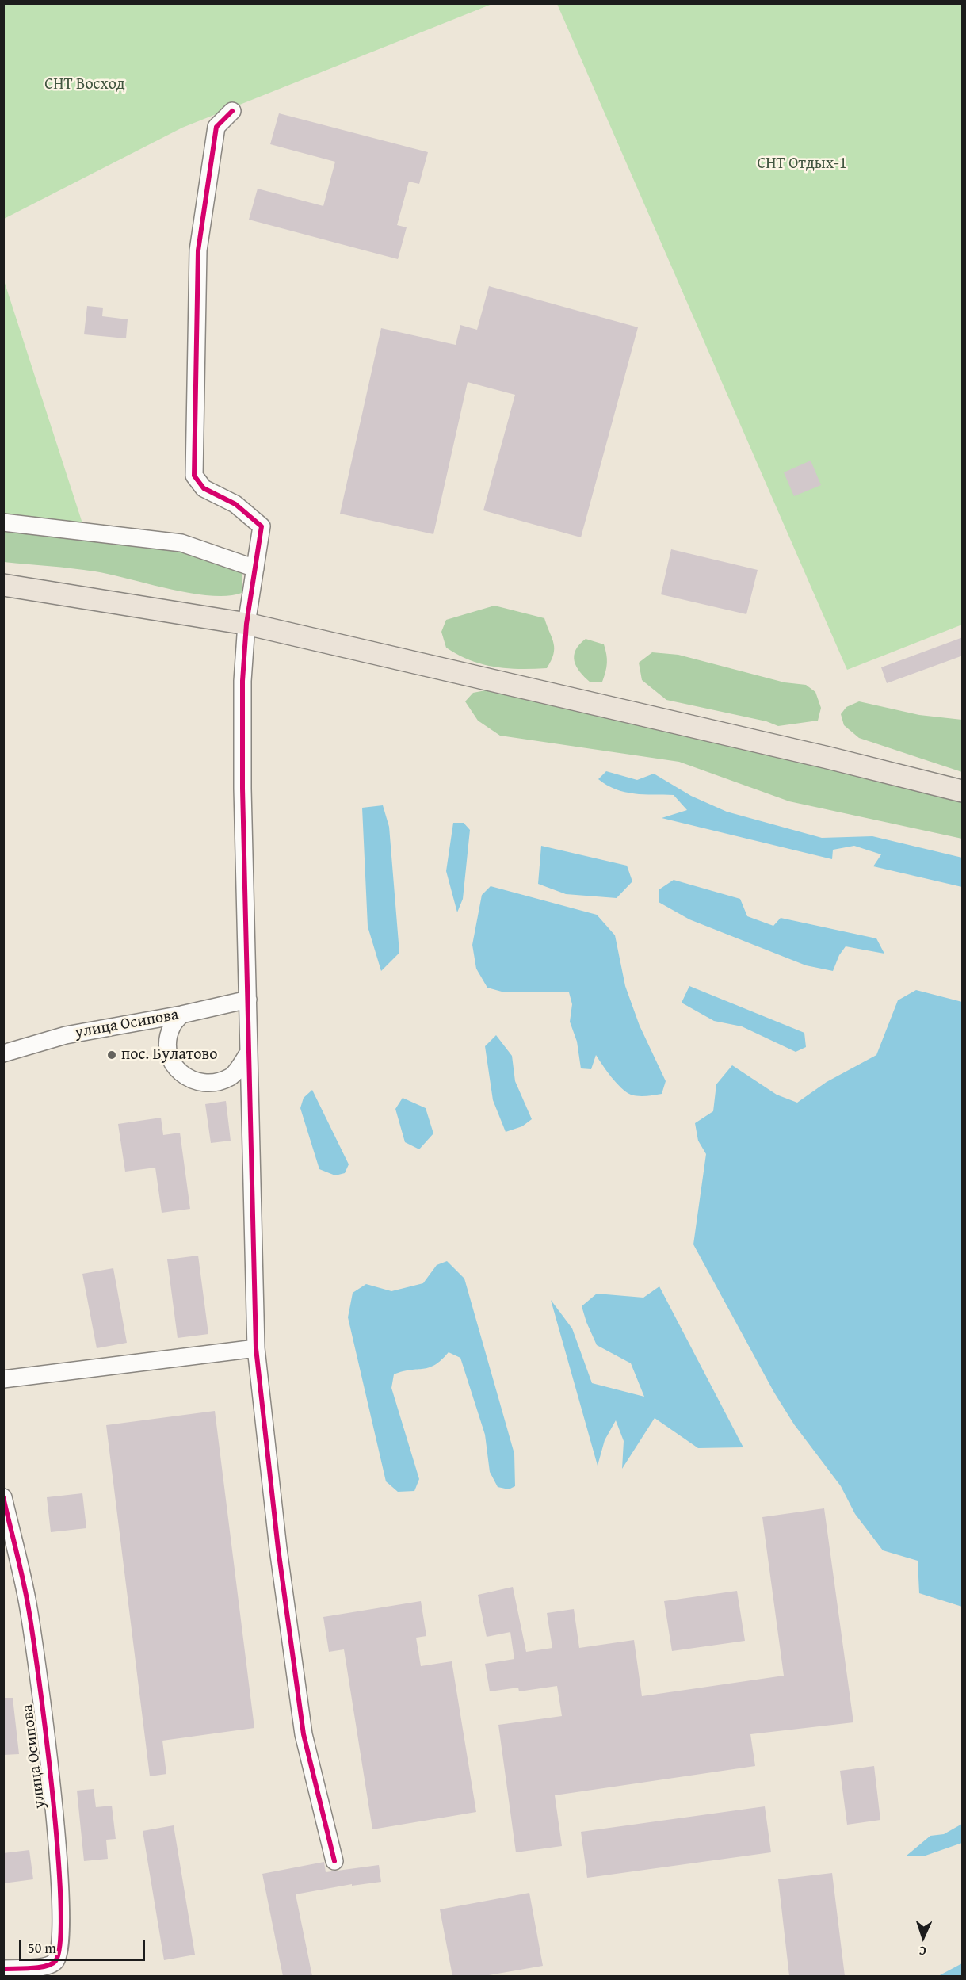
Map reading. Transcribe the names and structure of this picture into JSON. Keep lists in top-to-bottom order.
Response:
{
  "streets": {
    "street": ["улица Осипова"]
  },
  "parks": ["СНТ Восход", "СНТ Отдых-1"],
  "places": ["пос. Булатово"],
  "scale_bar": "50 m",
  "north": "bottom"
}
